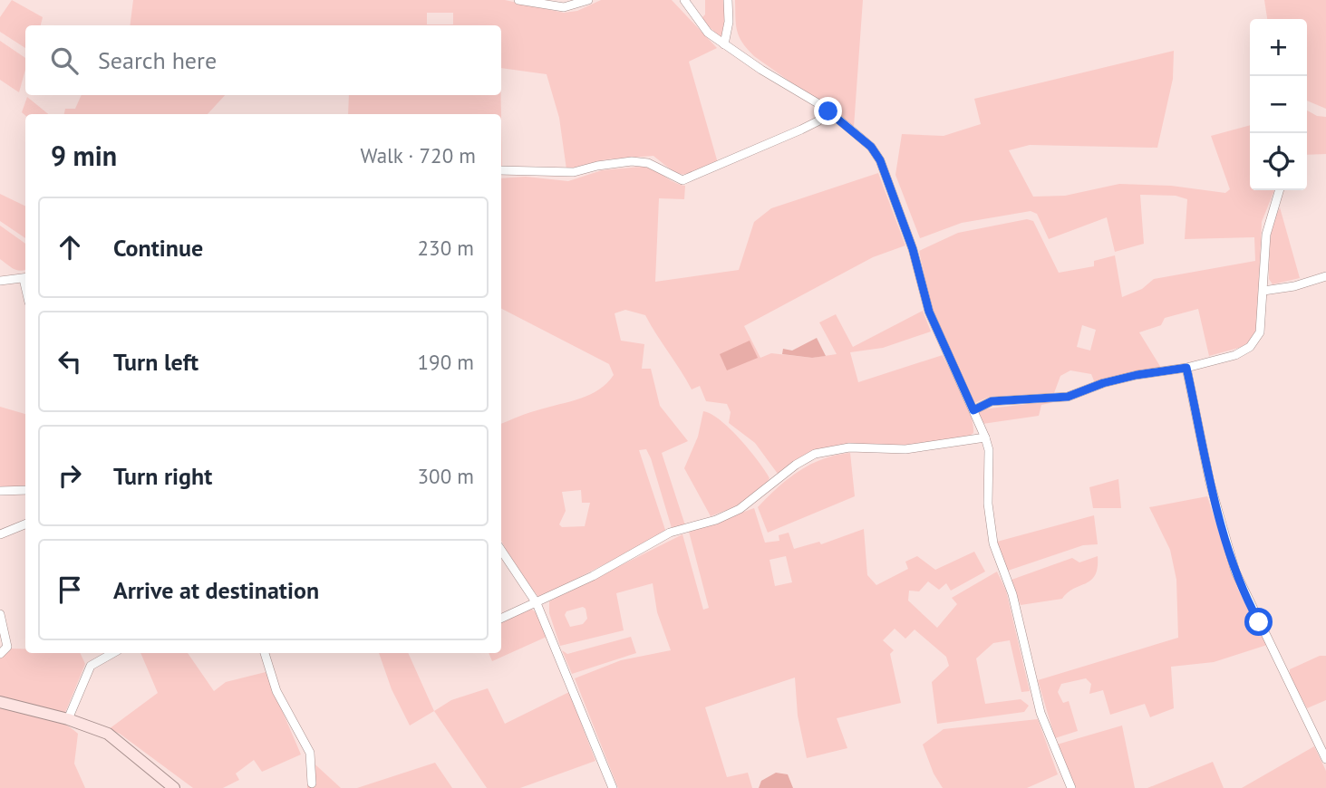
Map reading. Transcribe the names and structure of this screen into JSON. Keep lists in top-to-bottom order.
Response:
{
  "page": {
    "map_buttons": ["+", "−"],
    "search": "Search here",
    "heading": ["9 min", "Walk · 720 m"],
    "list": [
      ["Continue", "230 m"],
      ["Turn left", "190 m"],
      ["Turn right", "300 m"],
      "Arrive at destination"
    ]
  }
}
